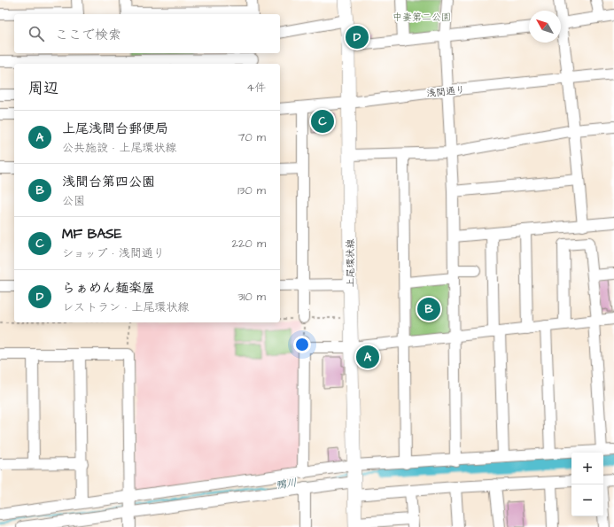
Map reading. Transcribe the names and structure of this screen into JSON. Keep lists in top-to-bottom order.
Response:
{
  "streets": {
    "main road": ["上尾環状線"],
    "street": ["浅間通り"]
  },
  "crossings": [
    ["浅間通り", "上尾環状線"]
  ],
  "water": ["鴨川"],
  "parks": ["中妻第二公園"],
  "north": "top left",
  "page": {
    "search": "ここで検索",
    "pins": [
      "D",
      "C",
      "B",
      "A"
    ],
    "heading": ["周辺", "4件"],
    "list": [
      {
        "mark": "A",
        "name": "上尾浅間台郵便局",
        "note": "公共施設 · 上尾環状線",
        "value": "70 m"
      },
      {
        "mark": "B",
        "name": "浅間台第四公園",
        "note": "公園",
        "value": "130 m"
      },
      {
        "mark": "C",
        "name": "MF BASE",
        "note": "ショップ · 浅間通り",
        "value": "220 m"
      },
      {
        "mark": "D",
        "name": "らぁめん麺楽屋",
        "note": "レストラン · 上尾環状線",
        "value": "310 m"
      }
    ],
    "map_buttons": ["+", "−"]
  }
}
